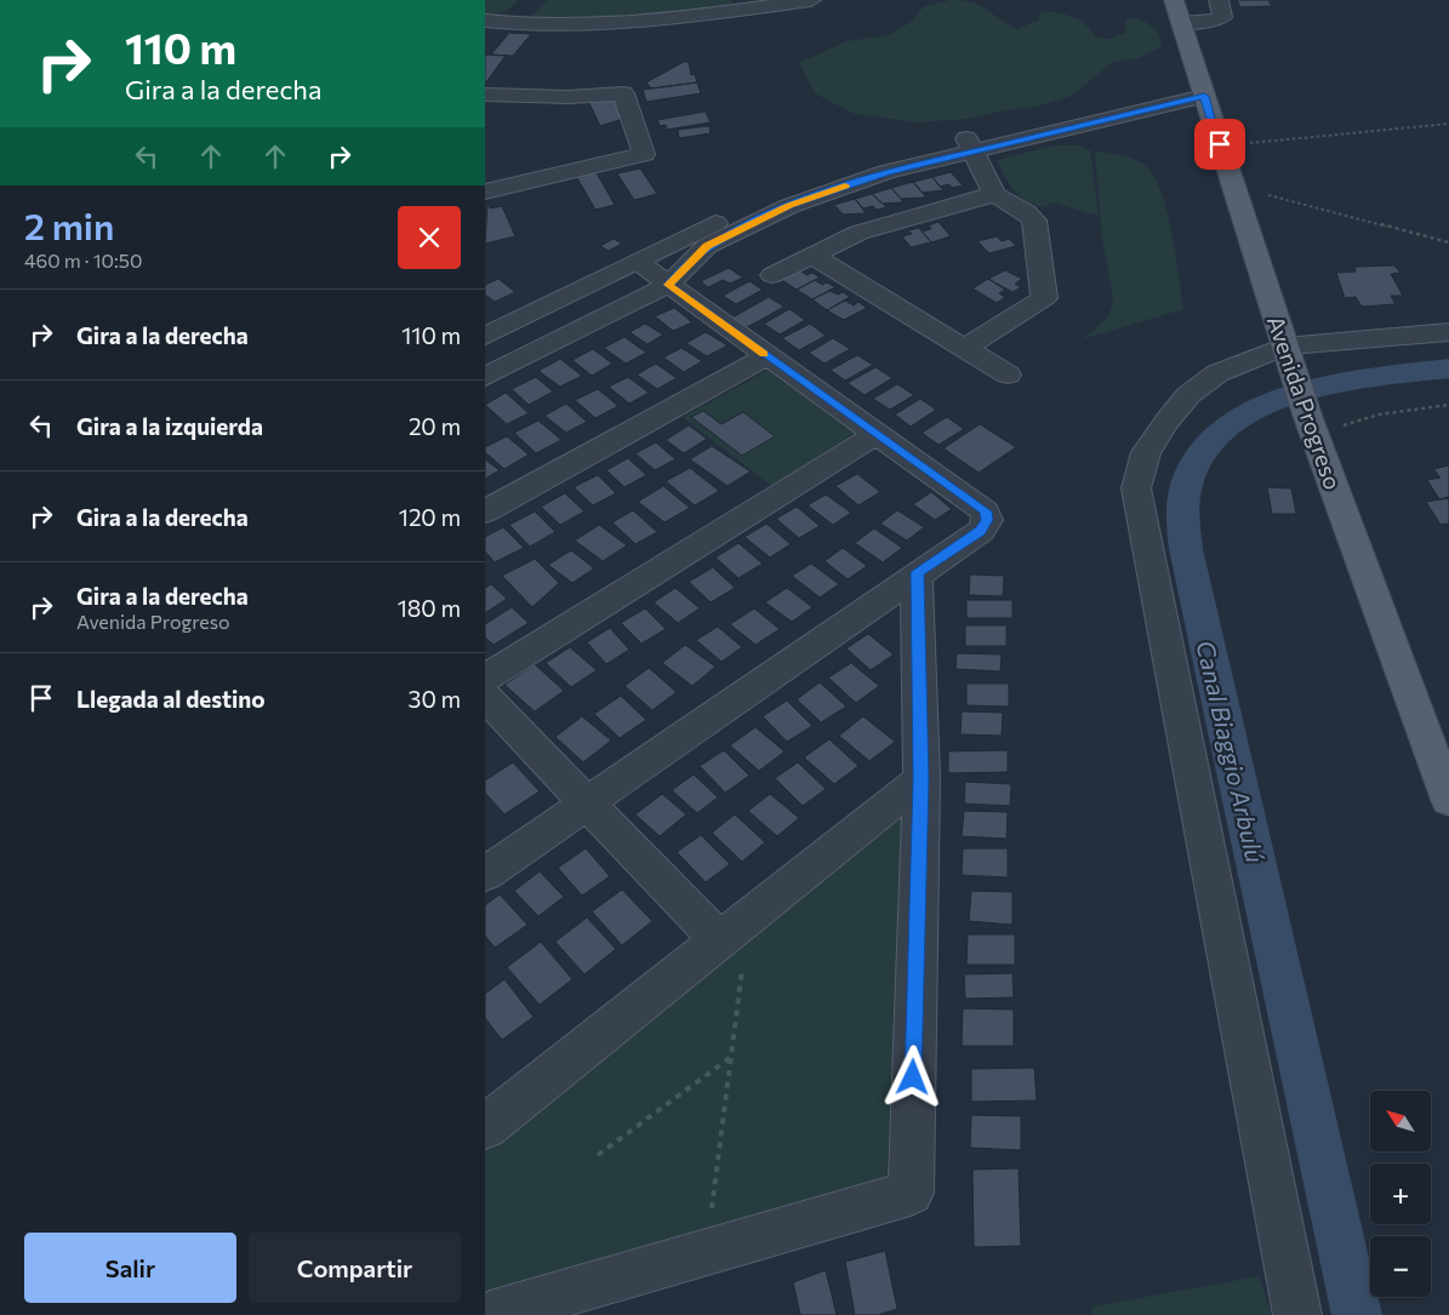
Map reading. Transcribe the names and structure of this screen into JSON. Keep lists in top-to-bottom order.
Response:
{
  "streets": {
    "main road": ["Avenida Progreso"]
  },
  "water": ["Canal Biaggio Arbulú"],
  "north": "top left",
  "page": {
    "turn": ["110 m", "Gira a la derecha"],
    "heading": ["2 min", "460 m · 10:50"],
    "list": [
      {
        "name": "Gira a la derecha",
        "value": "110 m"
      },
      {
        "name": "Gira a la izquierda",
        "value": "20 m"
      },
      {
        "name": "Gira a la derecha",
        "value": "120 m"
      },
      {
        "name": "Gira a la derecha",
        "note": "Avenida Progreso",
        "value": "180 m"
      },
      {
        "name": "Llegada al destino",
        "value": "30 m"
      }
    ],
    "map_buttons": ["+", "−"],
    "buttons": ["Salir", "Compartir"]
  }
}
